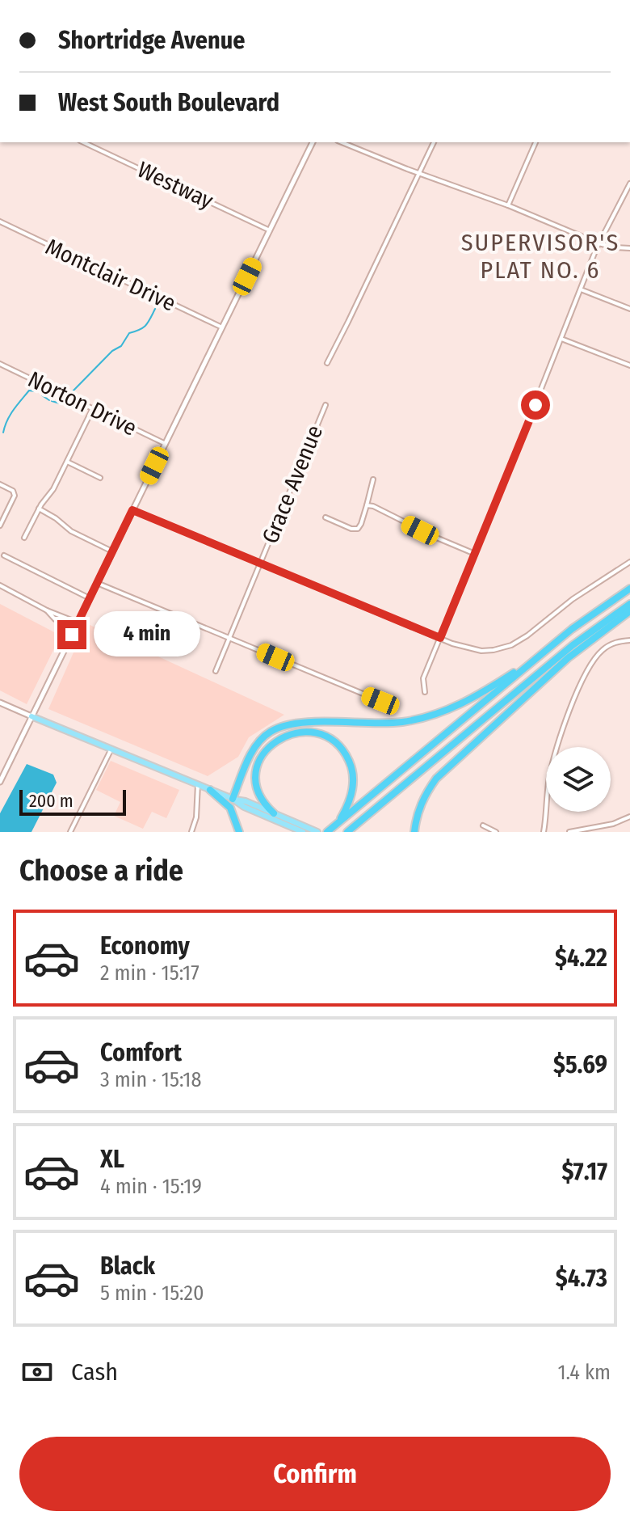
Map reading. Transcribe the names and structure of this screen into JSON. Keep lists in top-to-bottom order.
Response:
{
  "streets": {
    "street": [
      "Westway",
      "Montclair Drive",
      "Norton Drive",
      "Grace Avenue"
    ]
  },
  "districts": ["SUPERVISOR'S PLAT NO. 6"],
  "scale_bar": "200 m",
  "page": {
    "banner": ["Shortridge Avenue", "West South Boulevard"],
    "bubble": "4 min",
    "scale": "200 m",
    "heading": "Choose a ride",
    "list": [
      {
        "name": "Economy",
        "note": "2 min · 15:17",
        "value": "$4.22"
      },
      {
        "name": "Comfort",
        "note": "3 min · 15:18",
        "value": "$5.69"
      },
      {
        "name": "XL",
        "note": "4 min · 15:19",
        "value": "$7.17"
      },
      {
        "name": "Black",
        "note": "5 min · 15:20",
        "value": "$4.73"
      }
    ],
    "pay": ["Cash", "1.4 km"],
    "buttons": "Confirm"
  }
}
